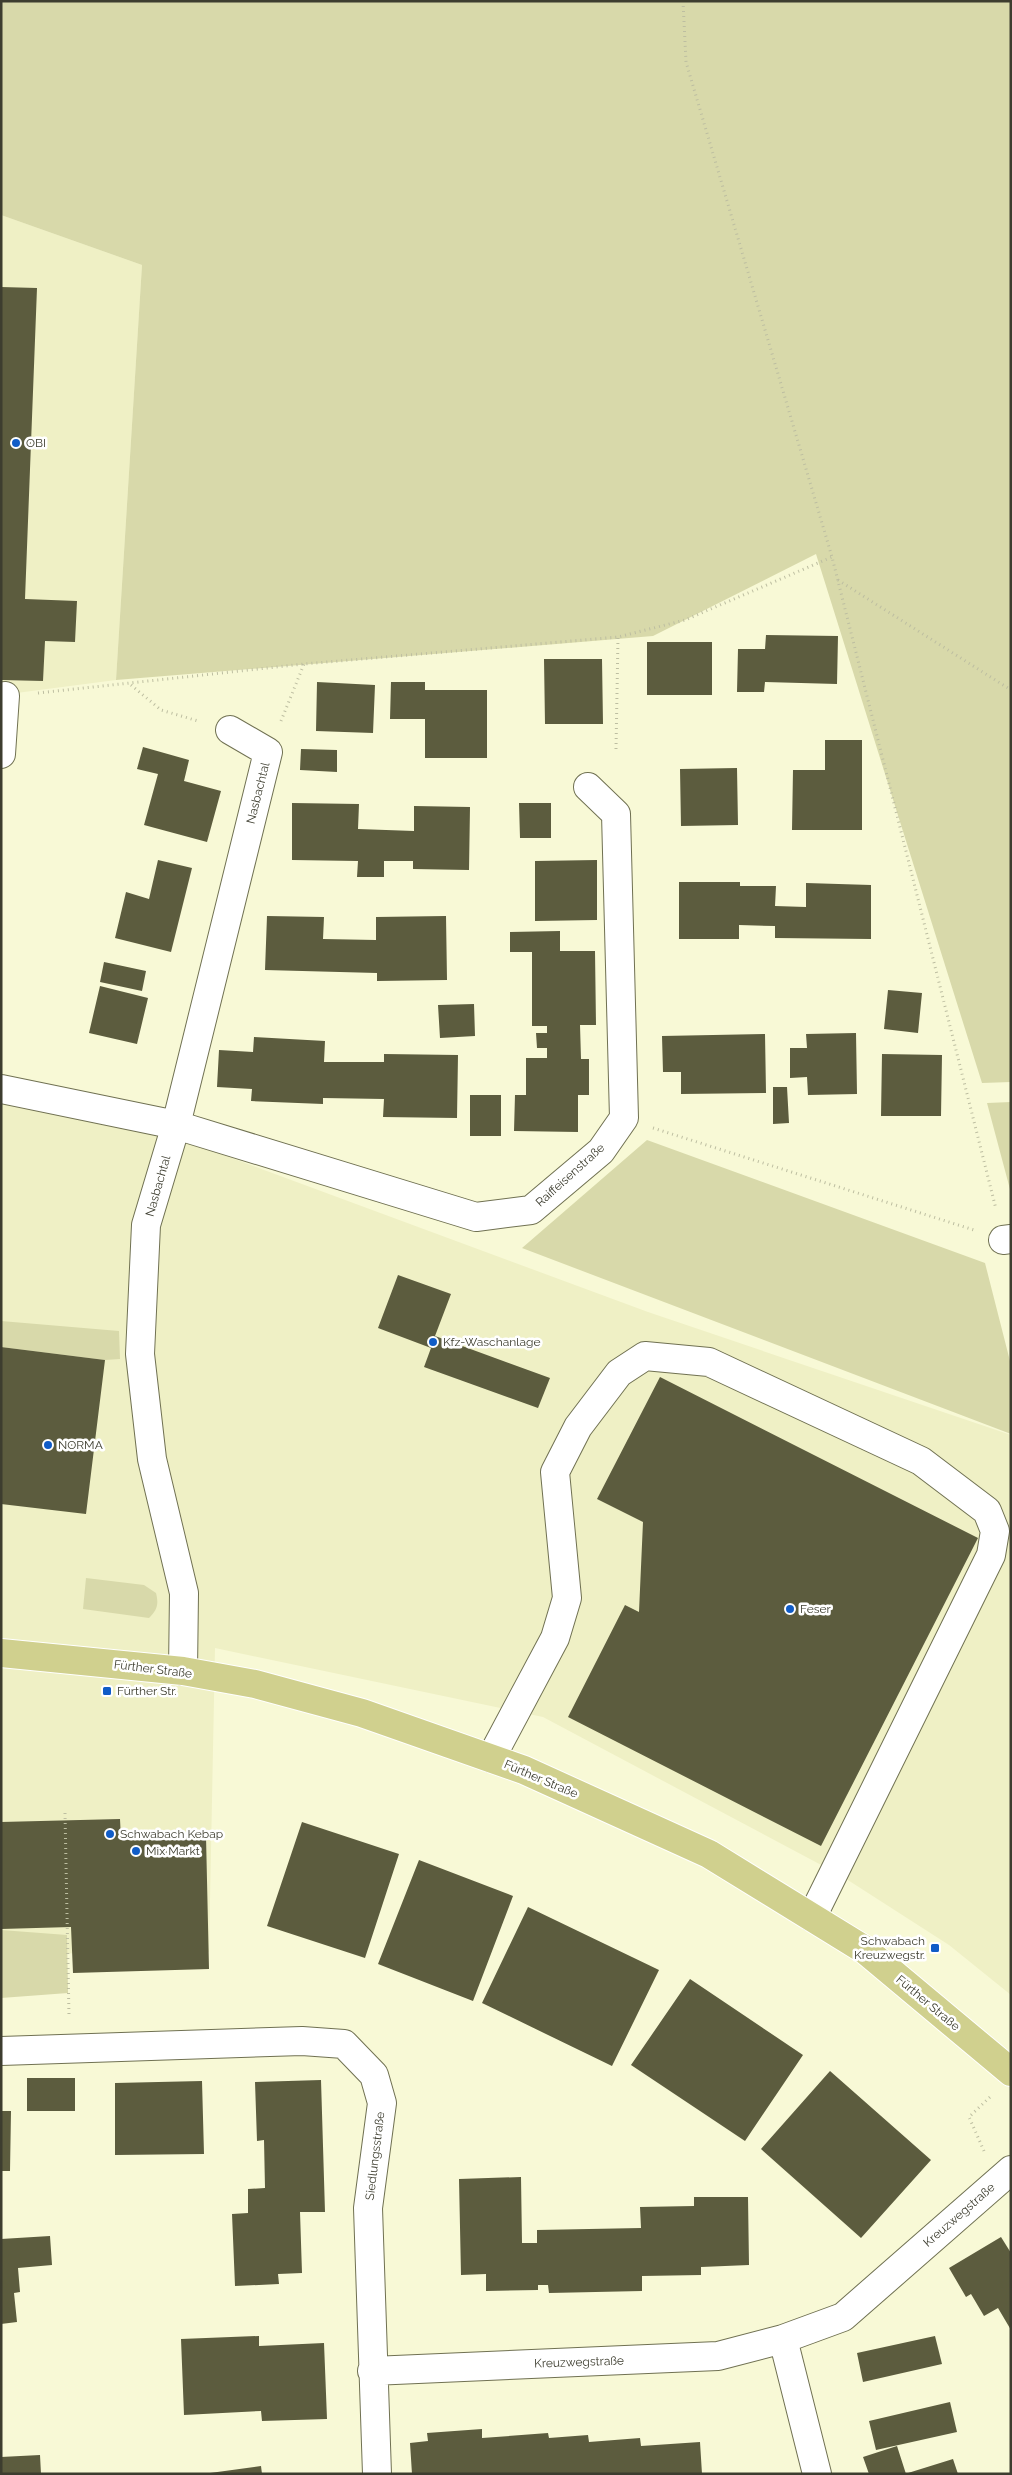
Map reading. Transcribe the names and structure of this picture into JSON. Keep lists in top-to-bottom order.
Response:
{
  "streets": {
    "main road": ["Fürther Straße"],
    "street": [
      "Nasbachtal",
      "Raiffeisenstraße",
      "Siedlungsstraße",
      "Kreuzwegstraße"
    ]
  },
  "crossings": [
    ["Nasbachtal", "Raiffeisenstraße"],
    ["Nasbachtal", "Fürther Straße"],
    ["Siedlungsstraße", "Kreuzwegstraße"]
  ],
  "places": {
    "other": [
      "OBI",
      "Kfz-Waschanlage",
      "NORMA",
      "Feser",
      "Schwabach Kebap",
      "Mix Markt"
    ],
    "transit": ["Fürther Str.", "Schwabach Kreuzwegstr."]
  }
}
